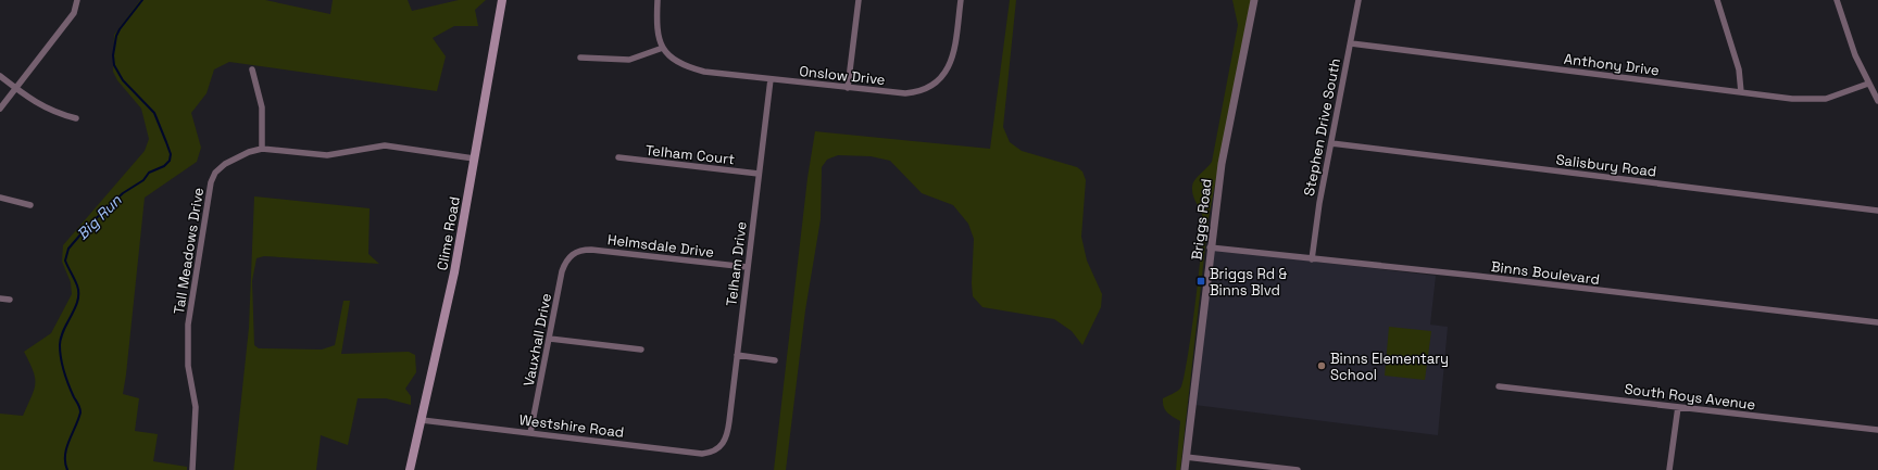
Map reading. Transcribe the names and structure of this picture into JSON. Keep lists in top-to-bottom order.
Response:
{
  "streets": {
    "main road": ["Clime Road"],
    "street": [
      "Anthony Drive",
      "Onslow Drive",
      "Stephen Drive South",
      "Telham Court",
      "Salisbury Road",
      "Briggs Road",
      "Helmsdale Drive",
      "Tall Meadows Drive",
      "Telham Drive",
      "Binns Boulevard",
      "Vauxhall Drive",
      "South Roys Avenue",
      "Westshire Road"
    ]
  },
  "crossings": [
    ["Anthony Drive", "Stephen Drive South"],
    ["Onslow Drive", "Telham Drive"],
    ["Stephen Drive South", "Salisbury Road"],
    ["Stephen Drive South", "Binns Boulevard"],
    ["Telham Court", "Telham Drive"],
    ["Briggs Road", "Binns Boulevard"],
    ["Clime Road", "Tall Meadows Drive"],
    ["Clime Road", "Westshire Road"],
    ["Helmsdale Drive", "Telham Drive"],
    ["Helmsdale Drive", "Vauxhall Drive"],
    ["Telham Drive", "Westshire Road"],
    ["Vauxhall Drive", "Westshire Road"]
  ],
  "water": ["Big Run"],
  "places": {
    "transit": ["Briggs Rd & Binns Blvd"],
    "other": ["Binns Elementary School"]
  }
}
